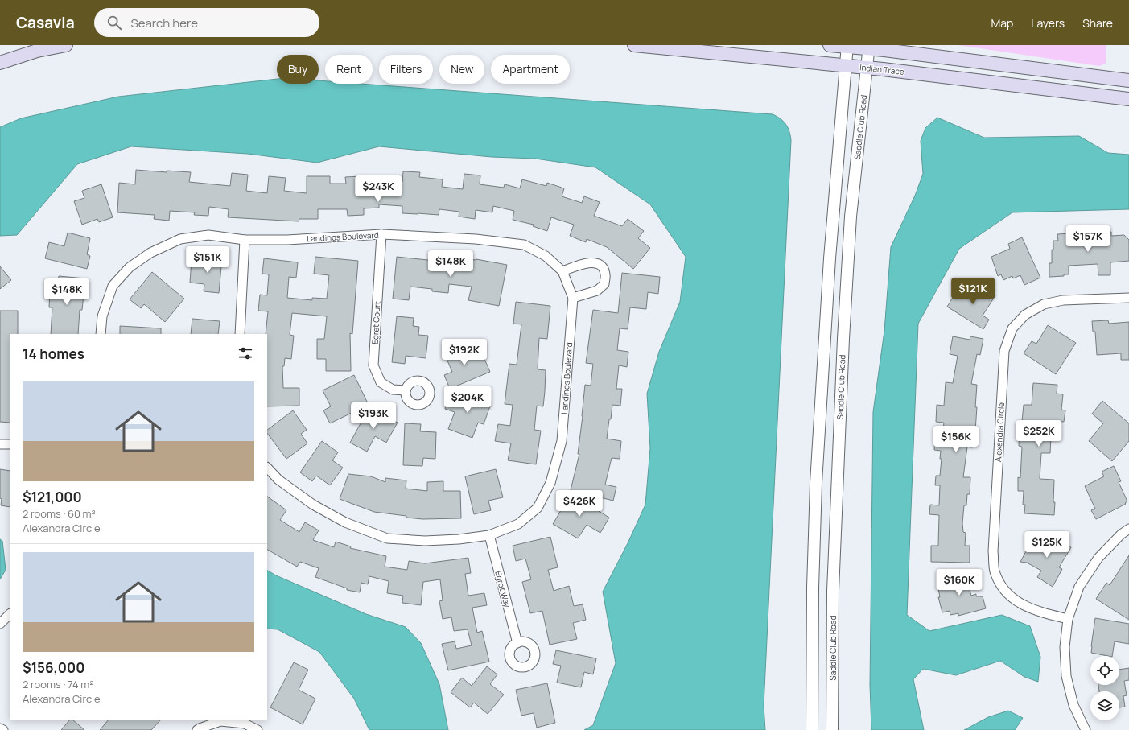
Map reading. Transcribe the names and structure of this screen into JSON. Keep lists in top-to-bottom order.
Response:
{
  "streets": {
    "main road": ["Indian Trace"],
    "street": [
      "Saddle Club Road",
      "Landings Boulevard",
      "Egret Court",
      "Alexandra Circle",
      "Egret Way"
    ]
  },
  "crossings": [
    ["Indian Trace", "Saddle Club Road"],
    ["Landings Boulevard", "Egret Court"],
    ["Landings Boulevard", "Egret Way"]
  ],
  "page": {
    "header": "Casavia",
    "search": "Search here",
    "nav": ["Map", "Layers", "Share"],
    "chip": [
      "Buy",
      "Rent",
      "Filters",
      "New",
      "Apartment"
    ],
    "price": [
      "$243K",
      "$157K",
      "$151K",
      "$148K",
      "$121K",
      "$148K",
      "$192K",
      "$204K",
      "$193K",
      "$252K",
      "$156K",
      "$426K",
      "$125K",
      "$160K"
    ],
    "heading": "14 homes",
    "list": [
      {
        "name": "$121,000",
        "note": "2 rooms · 60 m² · Alexandra Circle"
      },
      {
        "name": "$156,000",
        "note": "2 rooms · 74 m² · Alexandra Circle"
      }
    ]
  }
}
